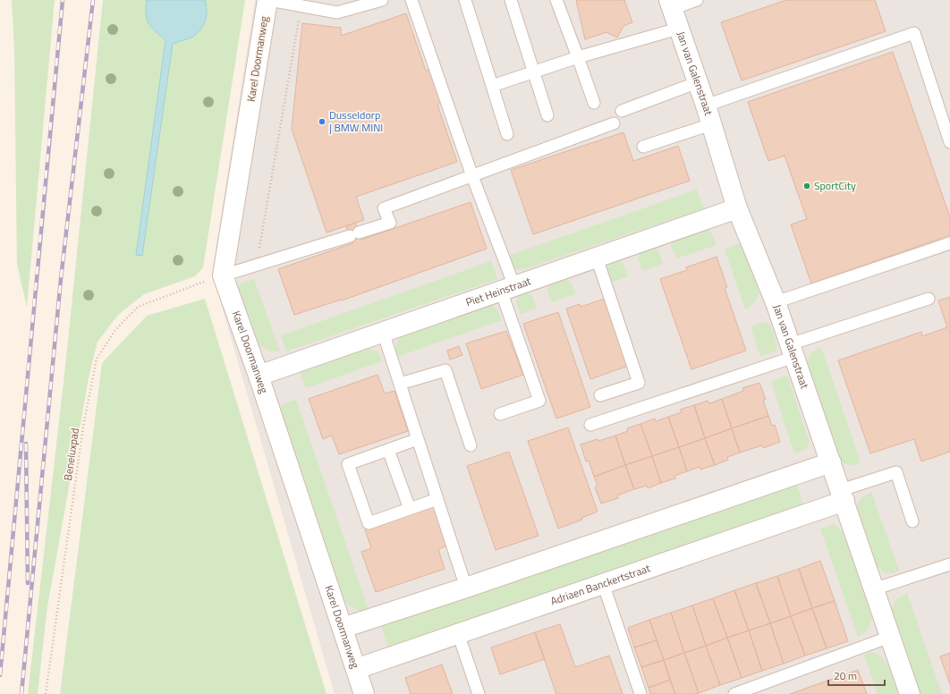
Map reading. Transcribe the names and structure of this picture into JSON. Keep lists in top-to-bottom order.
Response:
{
  "streets": {
    "street": [
      "Karel Doormanweg",
      "Jan van Galenstraat",
      "Piet Heinstraat",
      "Adriaen Banckertstraat"
    ],
    "path": ["Beneluxpad"]
  },
  "crossings": [
    ["Karel Doormanweg", "Piet Heinstraat"],
    ["Karel Doormanweg", "Beneluxpad"],
    ["Karel Doormanweg", "Adriaen Banckertstraat"],
    ["Jan van Galenstraat", "Piet Heinstraat"],
    ["Jan van Galenstraat", "Adriaen Banckertstraat"]
  ],
  "places": ["Dusseldorp | BMW MINI", "SportCity"],
  "scale_bar": "20 m"
}
